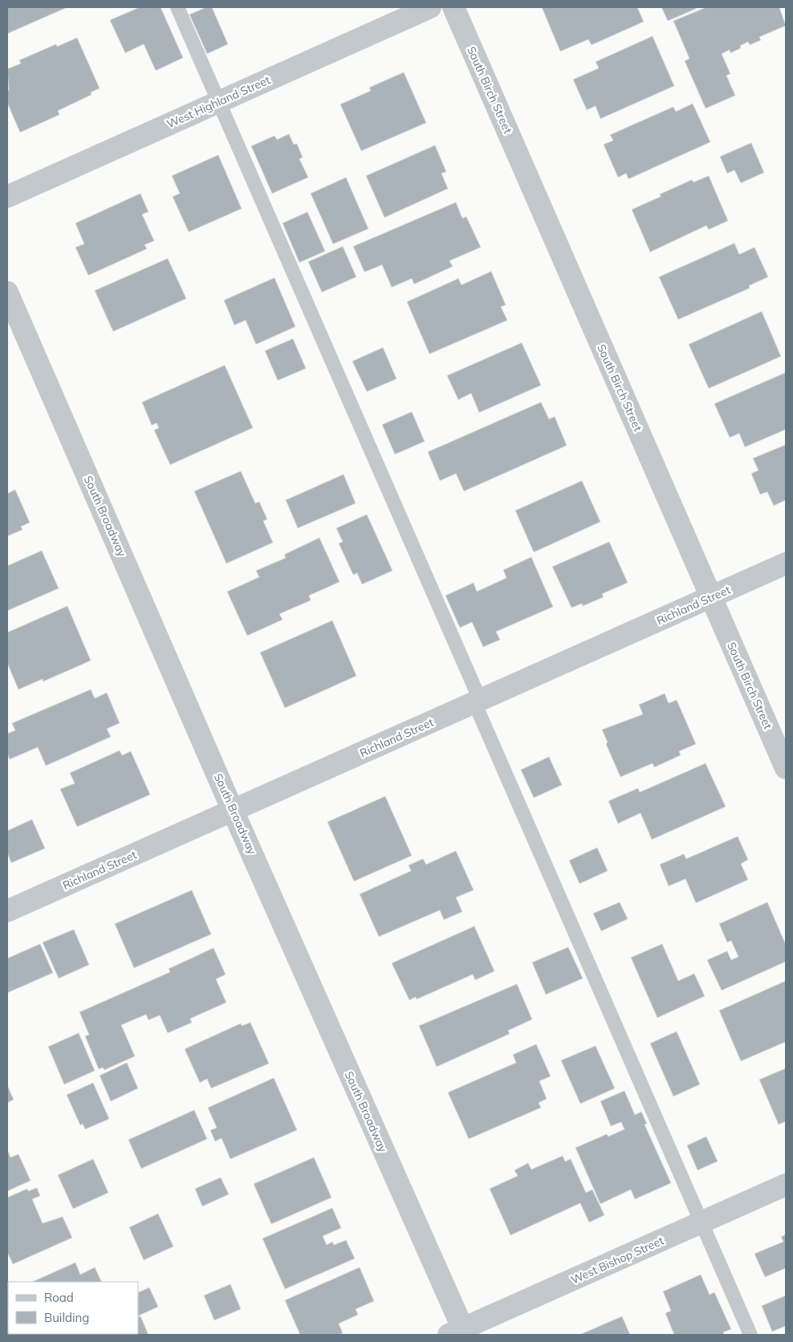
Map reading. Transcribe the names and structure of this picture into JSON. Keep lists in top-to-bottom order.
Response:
{
  "streets": {
    "street": [
      "South Birch Street",
      "West Highland Street",
      "South Broadway",
      "Richland Street",
      "West Bishop Street"
    ]
  },
  "crossings": [
    ["South Birch Street", "Richland Street"],
    ["South Broadway", "Richland Street"],
    ["South Broadway", "West Bishop Street"]
  ],
  "legend": ["Road", "Building"]
}
